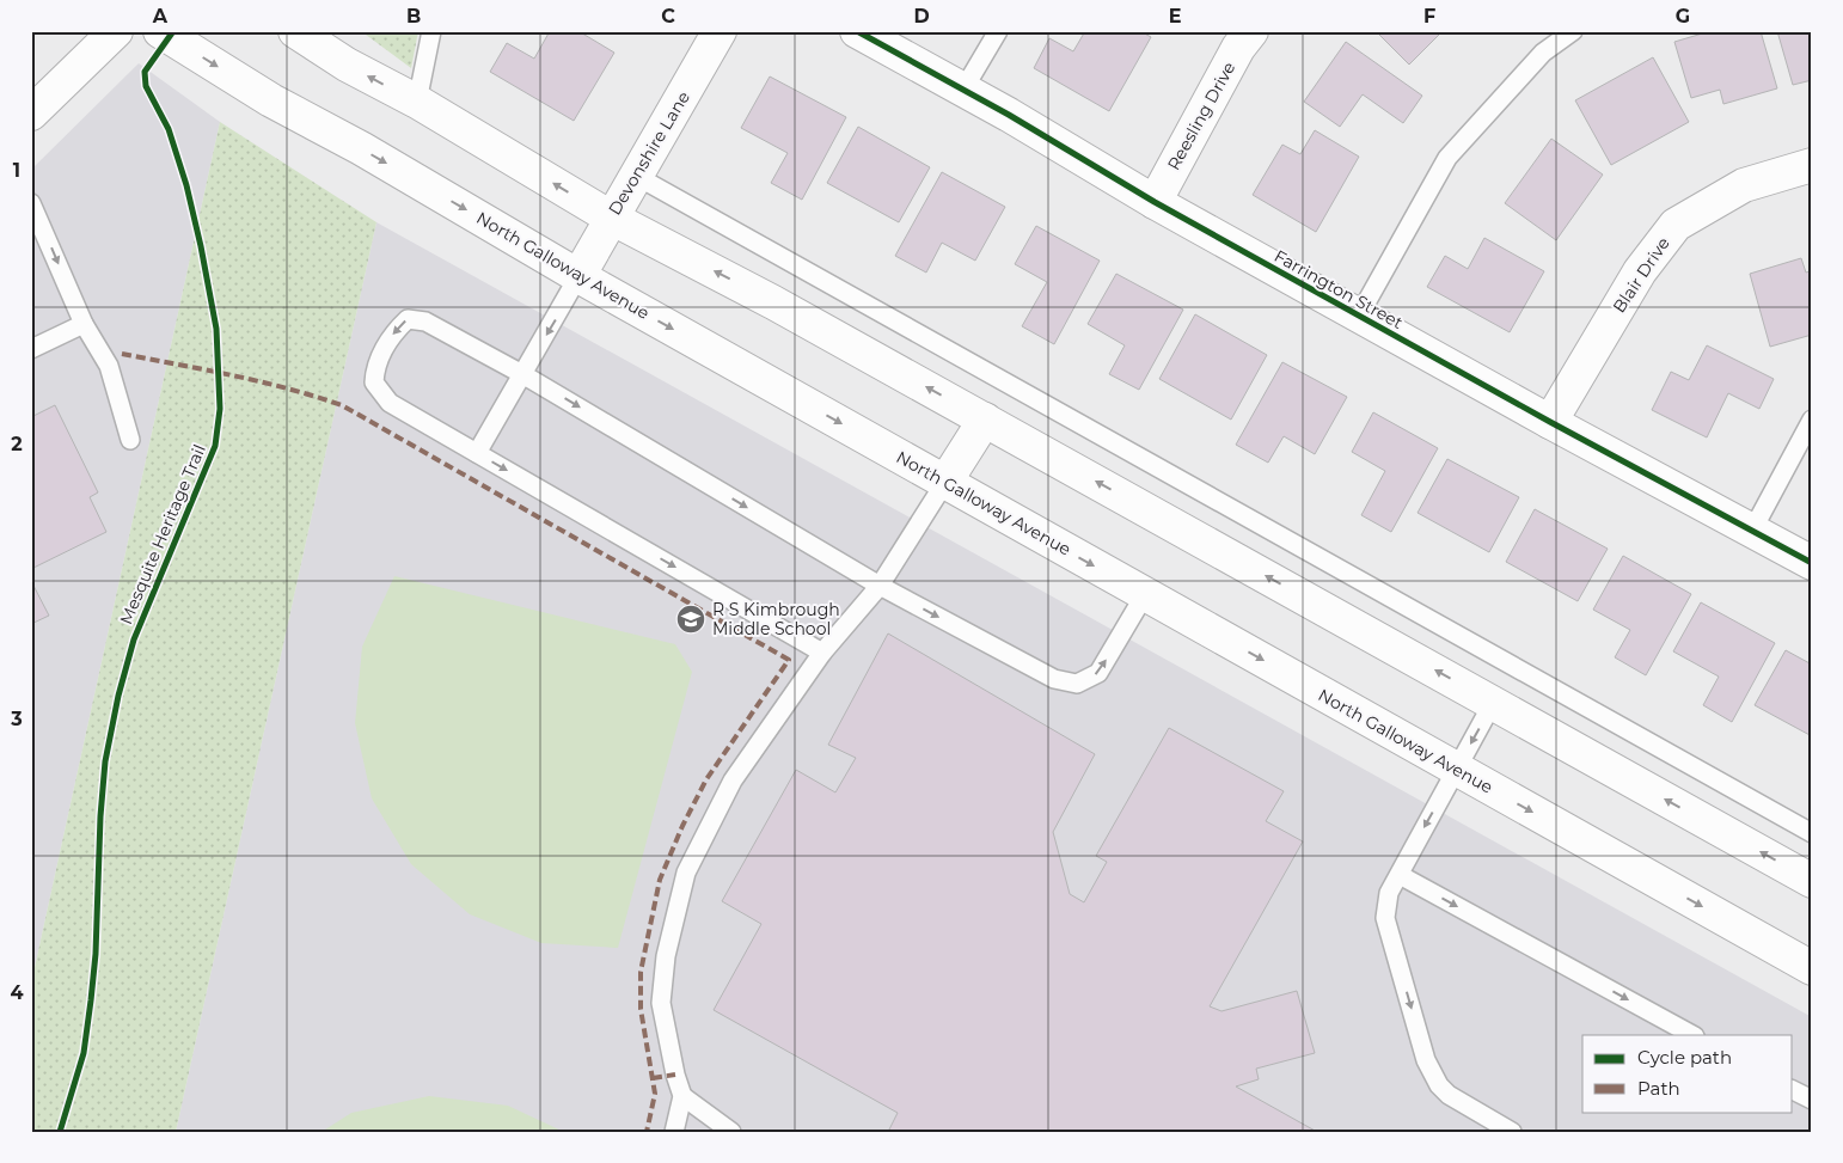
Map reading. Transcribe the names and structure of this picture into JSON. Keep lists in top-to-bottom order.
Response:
{
  "streets": {
    "main road": [
      "Reesling Drive",
      "Devonshire Lane",
      "North Galloway Avenue",
      "Blair Drive",
      "Farrington Street"
    ],
    "cycle path": ["Mesquite Heritage Trail"]
  },
  "crossings": [
    ["Reesling Drive", "Farrington Street"],
    ["Devonshire Lane", "North Galloway Avenue"],
    ["Blair Drive", "Farrington Street"]
  ],
  "places": {
    "school or university": ["R S Kimbrough Middle School"]
  },
  "legend": ["Cycle path", "Path"],
  "grid": {
    "columns": [
      "A",
      "B",
      "C",
      "D",
      "E",
      "F",
      "G"
    ],
    "rows": [
      "1",
      "2",
      "3",
      "4"
    ]
  }
}
